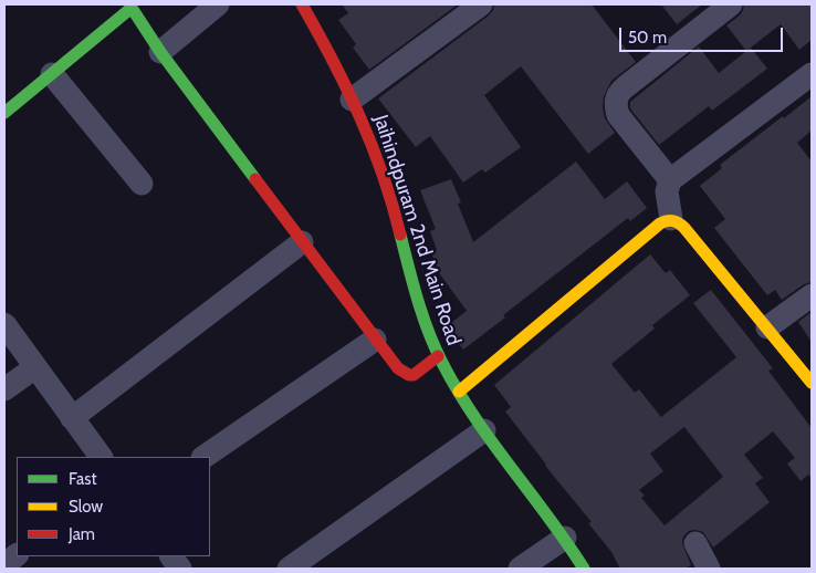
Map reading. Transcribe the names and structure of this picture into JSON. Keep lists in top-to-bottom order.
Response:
{
  "streets": {
    "street": ["Jaihindpuram 2nd Main Road"]
  },
  "legend": ["Fast", "Slow", "Jam"],
  "scale_bar": "50 m"
}
